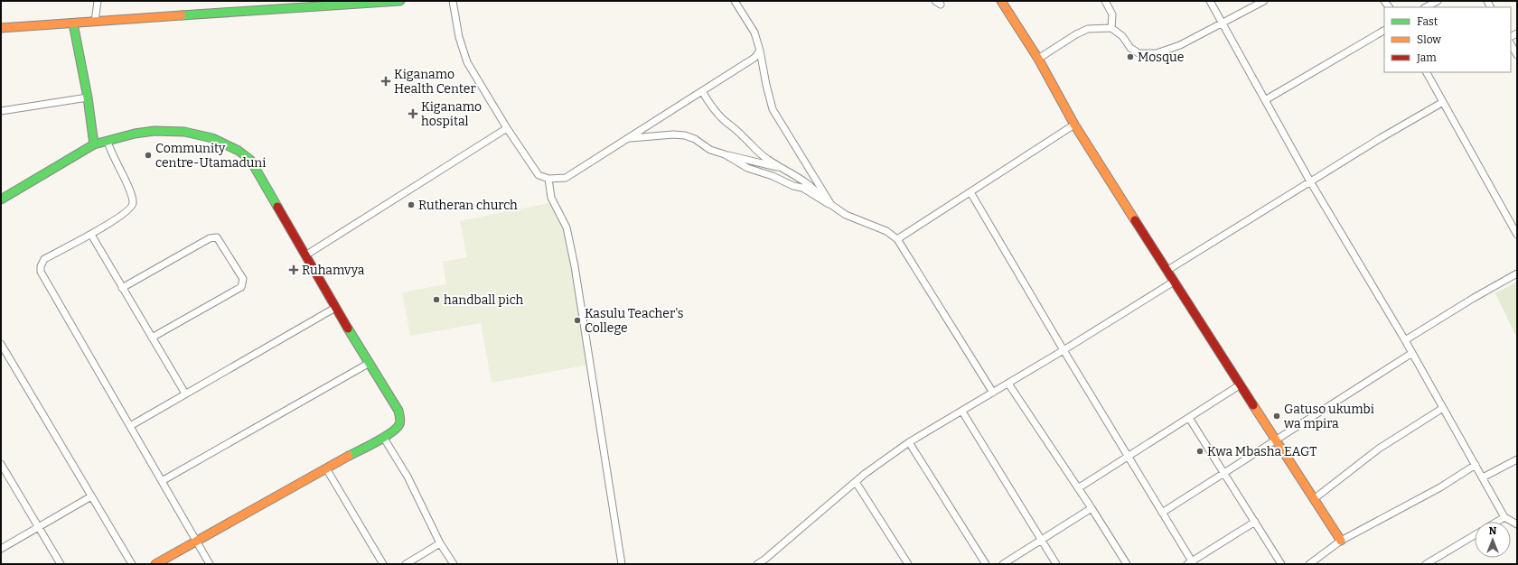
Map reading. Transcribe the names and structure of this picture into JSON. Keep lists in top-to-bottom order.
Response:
{
  "places": {
    "other": [
      "Mosque",
      "Community centre-Utamaduni",
      "Rutheran church",
      "handball pich",
      "Kasulu Teacher's College",
      "Gatuso ukumbi wa mpira",
      "Kwa Mbasha EAGT"
    ],
    "health": ["Kiganamo Health Center", "Kiganamo hospital", "Ruhamvya"]
  },
  "legend": ["Fast", "Slow", "Jam"],
  "north": "top"
}
